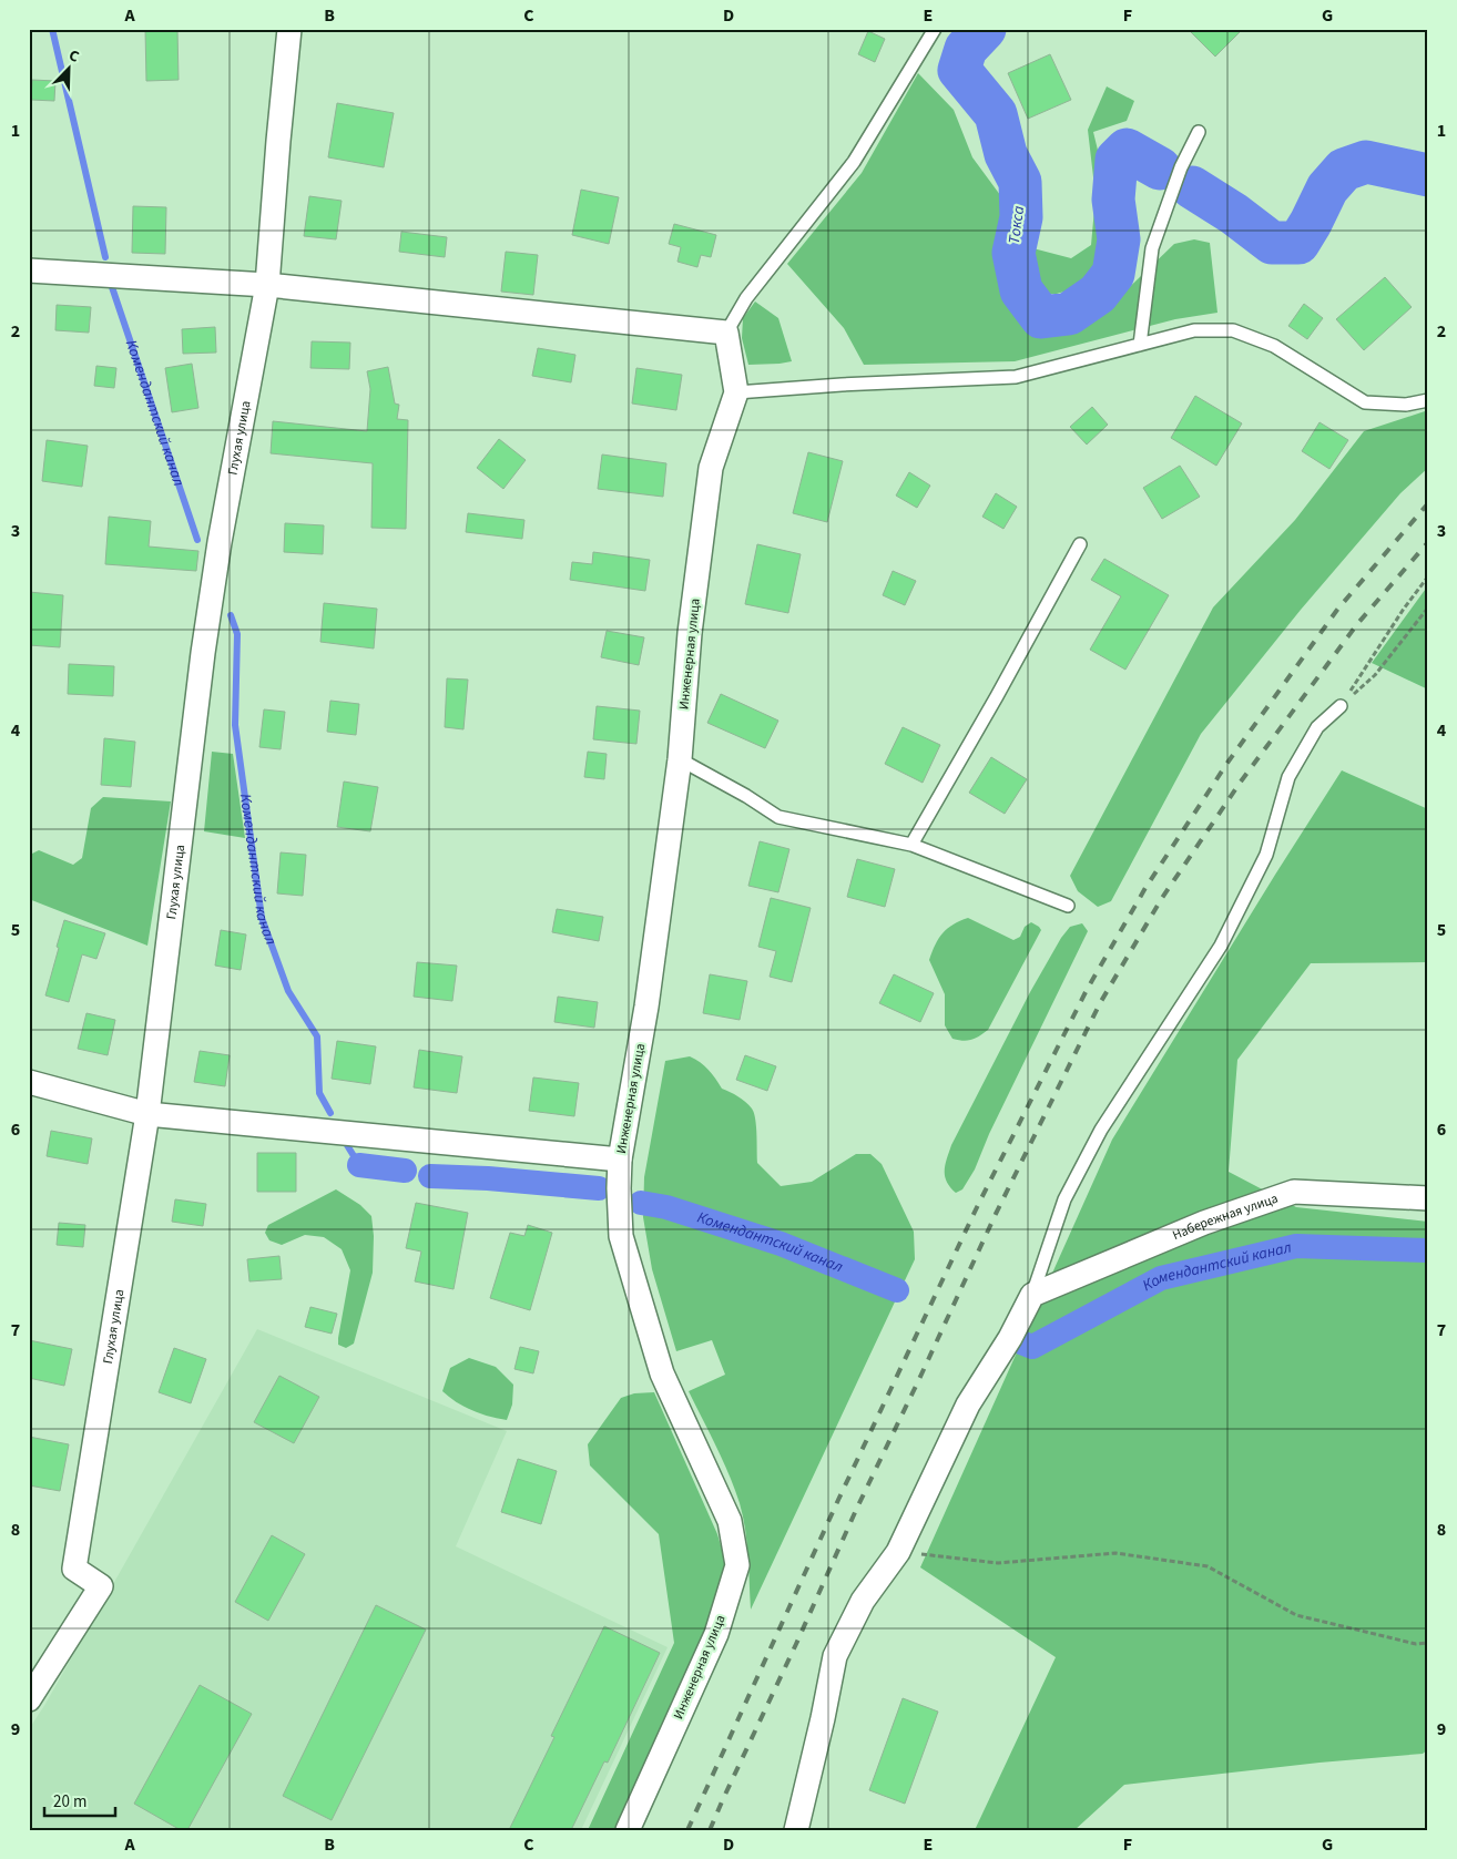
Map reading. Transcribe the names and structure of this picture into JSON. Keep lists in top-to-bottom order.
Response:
{
  "streets": {
    "street": ["Глухая улица", "Инженерная улица", "Набережная улица"]
  },
  "water": ["Токса", "Комендантский канал"],
  "scale_bar": "20 m",
  "north": "top right",
  "grid": {
    "columns": [
      "A",
      "B",
      "C",
      "D",
      "E",
      "F",
      "G"
    ],
    "rows": [
      "1",
      "2",
      "3",
      "4",
      "5",
      "6",
      "7",
      "8",
      "9"
    ]
  }
}
